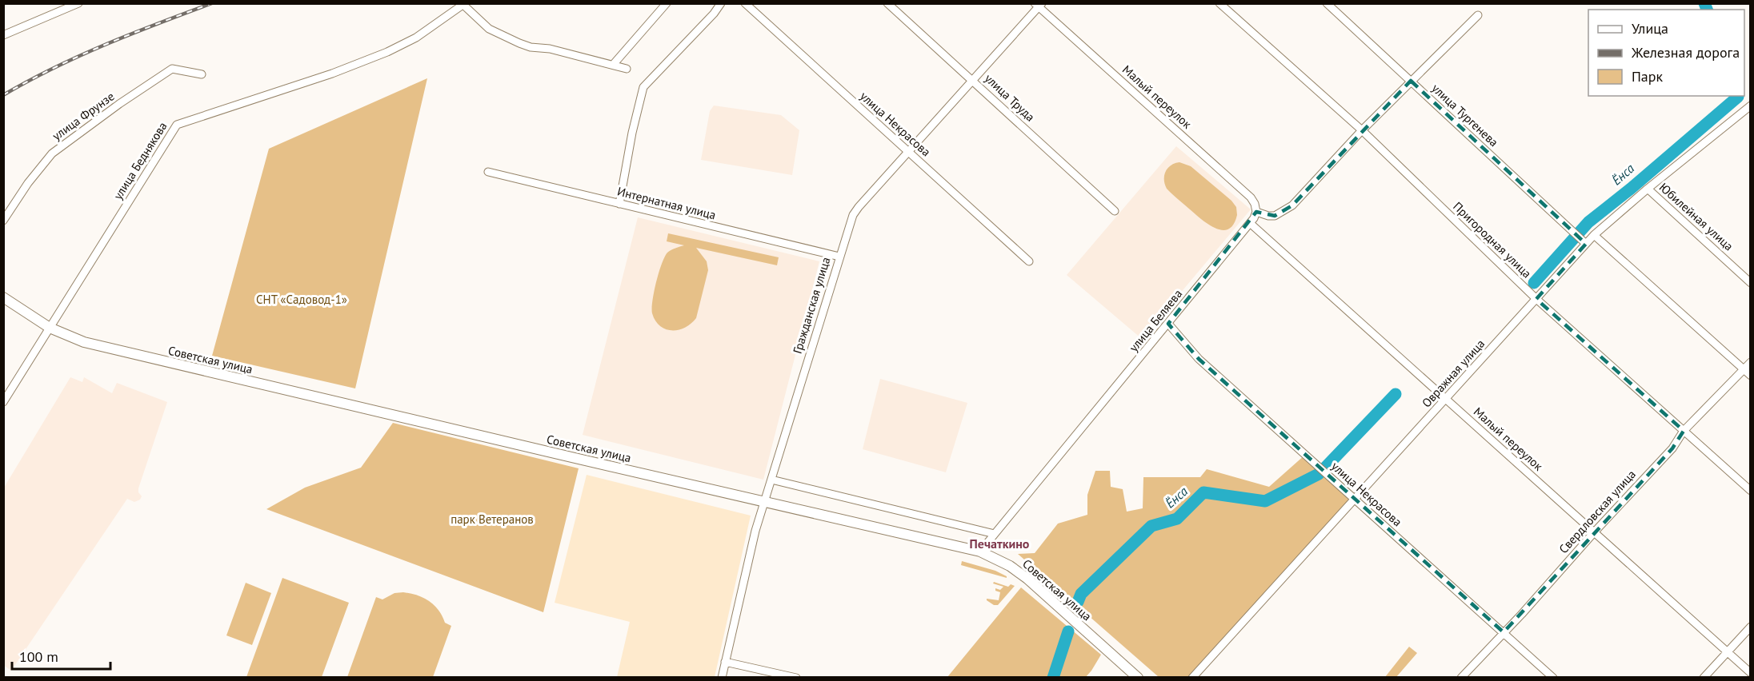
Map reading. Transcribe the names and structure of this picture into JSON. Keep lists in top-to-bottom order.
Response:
{
  "streets": {
    "main road": ["Советская улица"],
    "street": [
      "Малый переулок",
      "улица Труда",
      "улица Тургенева",
      "улица Фрунзе",
      "улица Некрасова",
      "улица Беднякова",
      "Интернатная улица",
      "Юбилейная улица",
      "Пригородная улица",
      "Гражданская улица",
      "улица Беляева",
      "Овражная улица",
      "Свердловская улица"
    ]
  },
  "crossings": [
    ["Малый переулок", "Гражданская улица"],
    ["Малый переулок", "улица Беляева"],
    ["Малый переулок", "Овражная улица"],
    ["Малый переулок", "Свердловская улица"],
    ["улица Труда", "Гражданская улица"],
    ["улица Тургенева", "Овражная улица"],
    ["улица Некрасова", "Гражданская улица"],
    ["улица Некрасова", "улица Беляева"],
    ["улица Некрасова", "Овражная улица"],
    ["улица Некрасова", "Свердловская улица"],
    ["улица Беднякова", "Советская улица"],
    ["Интернатная улица", "Гражданская улица"],
    ["Юбилейная улица", "Овражная улица"],
    ["Пригородная улица", "Овражная улица"],
    ["Пригородная улица", "Свердловская улица"],
    ["Гражданская улица", "Советская улица"],
    ["улица Беляева", "Советская улица"]
  ],
  "districts": ["Печаткино"],
  "water": ["Ёнса"],
  "parks": ["СНТ «Садовод-1»", "парк Ветеранов"],
  "legend": ["Улица", "Железная дорога", "Парк"],
  "scale_bar": "100 m"
}
